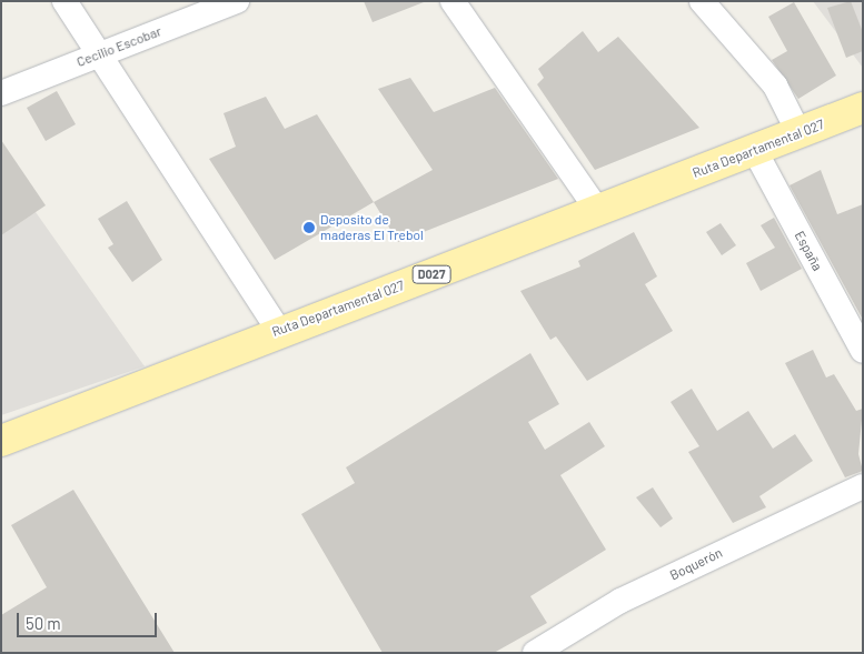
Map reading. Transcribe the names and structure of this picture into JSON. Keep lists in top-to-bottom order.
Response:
{
  "streets": {
    "main road": ["Ruta Departamental 027", "D027"],
    "street": ["Cecilio Escobar", "España", "Boquerón"]
  },
  "crossings": [
    ["Ruta Departamental 027", "España"]
  ],
  "places": ["Deposito de maderas El Trebol"],
  "scale_bar": "50 m"
}
